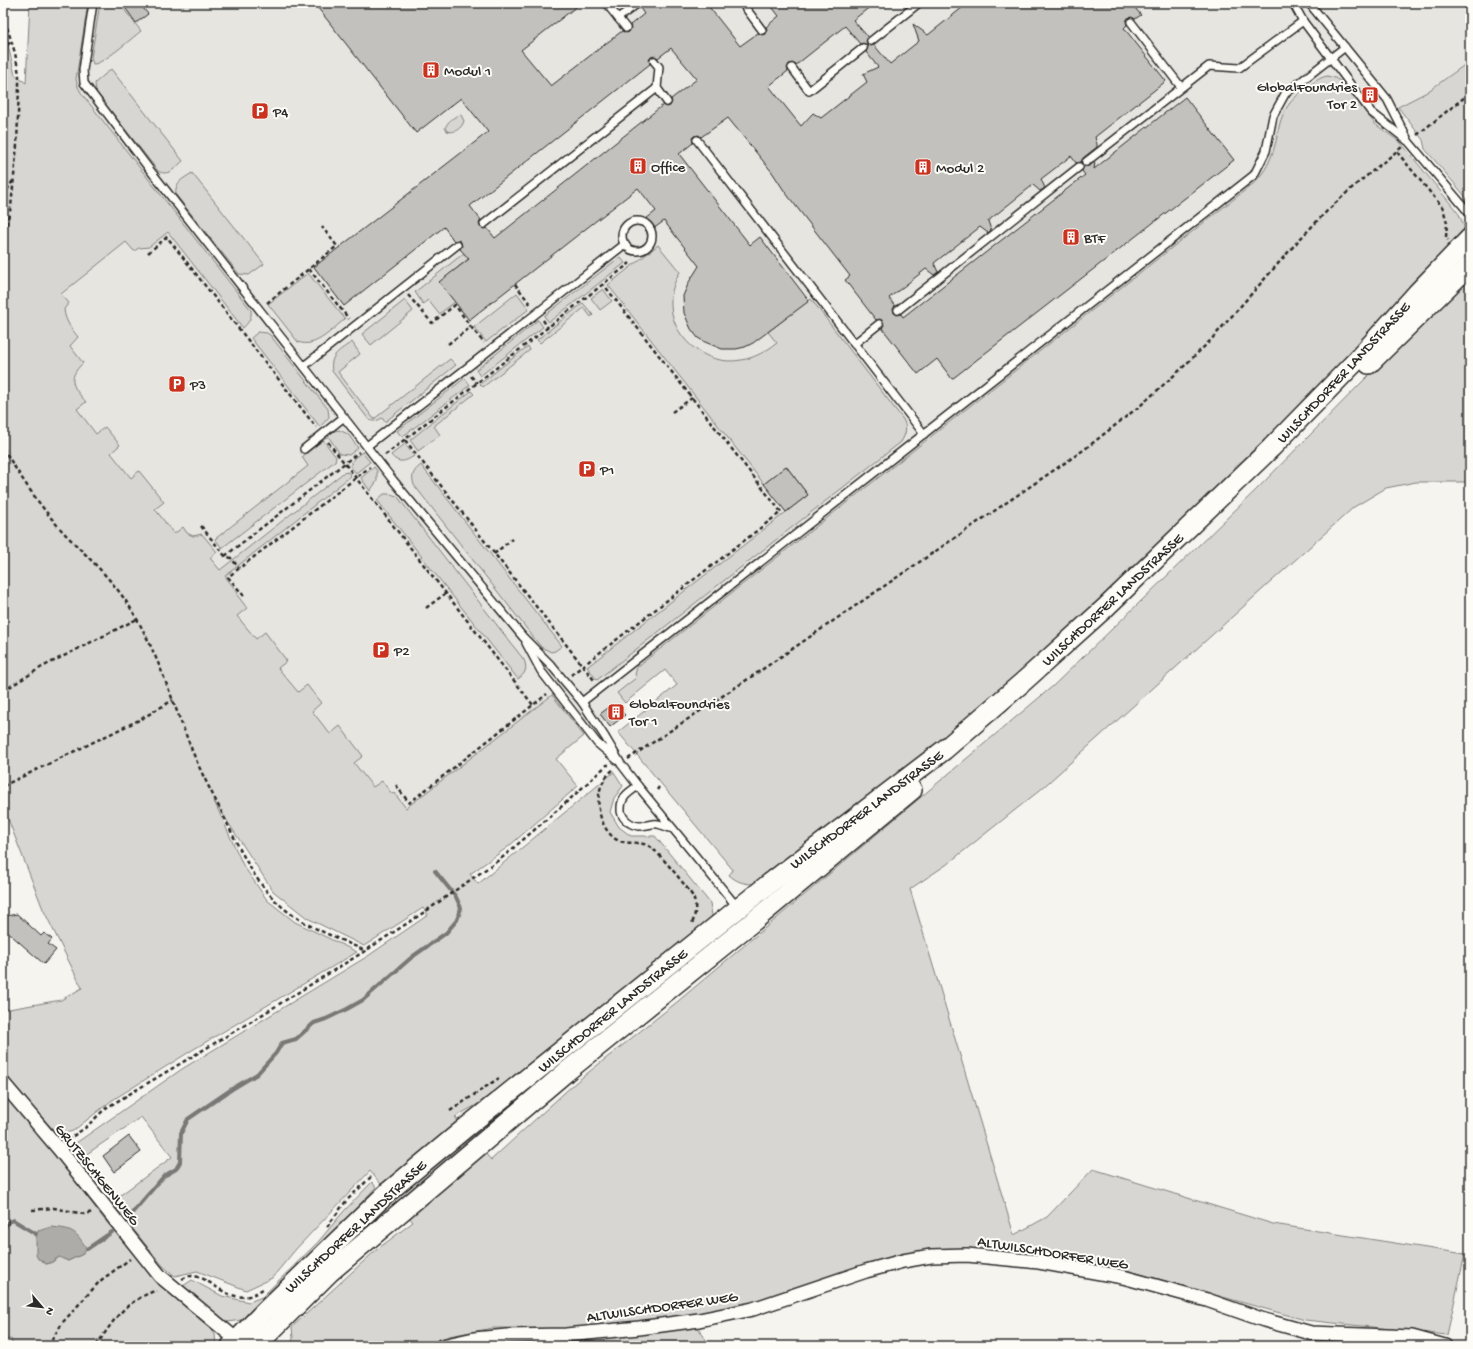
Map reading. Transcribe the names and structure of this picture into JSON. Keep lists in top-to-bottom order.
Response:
{
  "streets": {
    "main road": ["WILSCHDORFER LANDSTRASSE"],
    "street": ["GRUTZSCHGENWEG", "ALTWILSCHDORFER WEG"]
  },
  "crossings": [
    ["WILSCHDORFER LANDSTRASSE", "GRUTZSCHGENWEG"]
  ],
  "places": {
    "building": [
      "Modul 1",
      "GlobalFoundries Tor 2",
      "Office",
      "Modul 2",
      "BTF",
      "GlobalFoundries Tor 1"
    ],
    "parking": [
      "P4",
      "P3",
      "P1",
      "P2"
    ]
  },
  "north": "bottom right"
}
